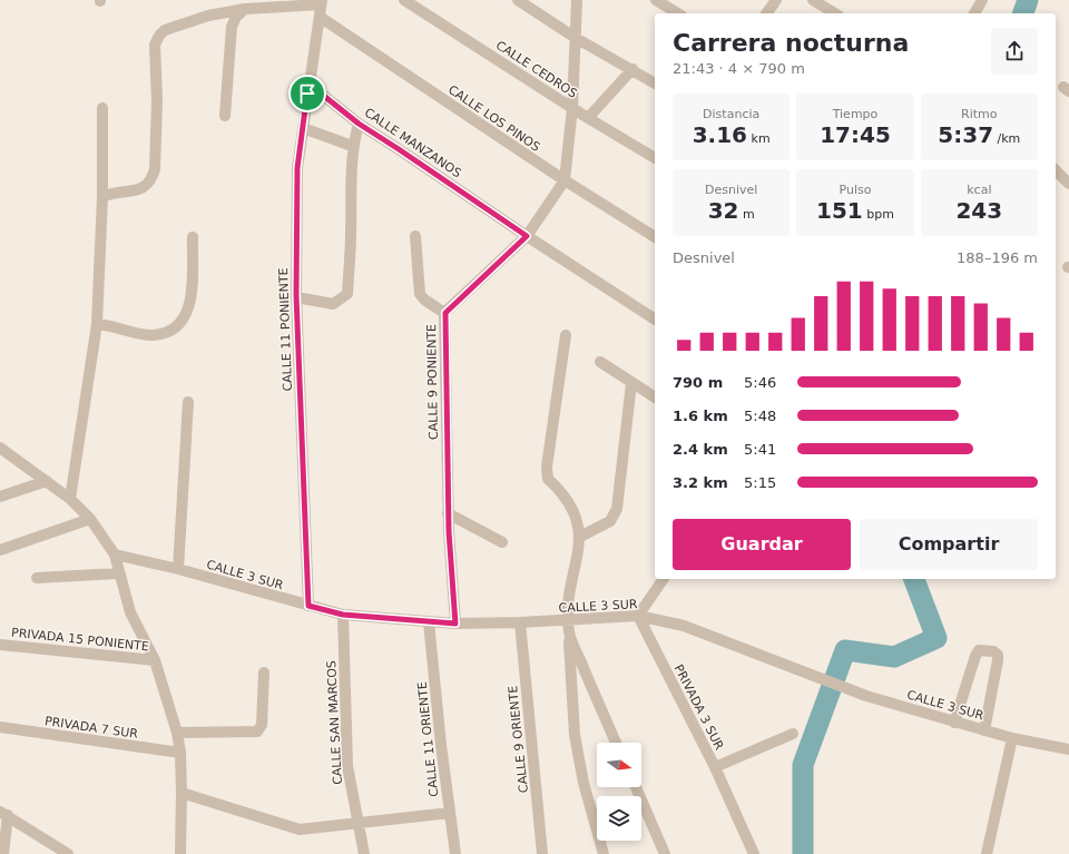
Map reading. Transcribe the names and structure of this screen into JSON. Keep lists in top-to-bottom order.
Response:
{
  "streets": {
    "street": [
      "CALLE CEDROS",
      "CALLE LOS PINOS",
      "CALLE MANZANOS",
      "CALLE 11 PONIENTE",
      "CALLE 9 PONIENTE",
      "CALLE 3 SUR",
      "PRIVADA 15 PONIENTE",
      "PRIVADA 3 SUR",
      "CALLE SAN MARCOS",
      "PRIVADA 7 SUR",
      "CALLE 11 ORIENTE",
      "CALLE 9 ORIENTE"
    ]
  },
  "crossings": [
    ["CALLE CEDROS", "CALLE 9 PONIENTE"],
    ["CALLE LOS PINOS", "CALLE 11 PONIENTE"],
    ["CALLE LOS PINOS", "CALLE 9 PONIENTE"],
    ["CALLE MANZANOS", "CALLE 11 PONIENTE"],
    ["CALLE MANZANOS", "CALLE 9 PONIENTE"],
    ["CALLE 11 PONIENTE", "CALLE 3 SUR"],
    ["CALLE 9 PONIENTE", "CALLE 3 SUR"],
    ["CALLE 3 SUR", "PRIVADA 3 SUR"],
    ["CALLE 3 SUR", "CALLE SAN MARCOS"],
    ["CALLE 3 SUR", "CALLE 11 ORIENTE"],
    ["CALLE 3 SUR", "CALLE 9 ORIENTE"]
  ],
  "north": "right",
  "page": {
    "heading": ["Carrera nocturna", "21:43 · 4 × 790 m"],
    "stats": [
      ["Distancia", "3.16 km"],
      ["Tiempo", "17:45"],
      ["Ritmo", "5:37 /km"],
      ["Desnivel", "32 m"],
      ["Pulso", "151 bpm"],
      ["kcal", "243"]
    ],
    "chart": ["Desnivel", "188–196 m"],
    "list": [
      {
        "name": "790 m",
        "note": "5:46"
      },
      {
        "name": "1.6 km",
        "note": "5:48"
      },
      {
        "name": "2.4 km",
        "note": "5:41"
      },
      {
        "name": "3.2 km",
        "note": "5:15"
      }
    ],
    "buttons": ["Guardar", "Compartir"]
  }
}
